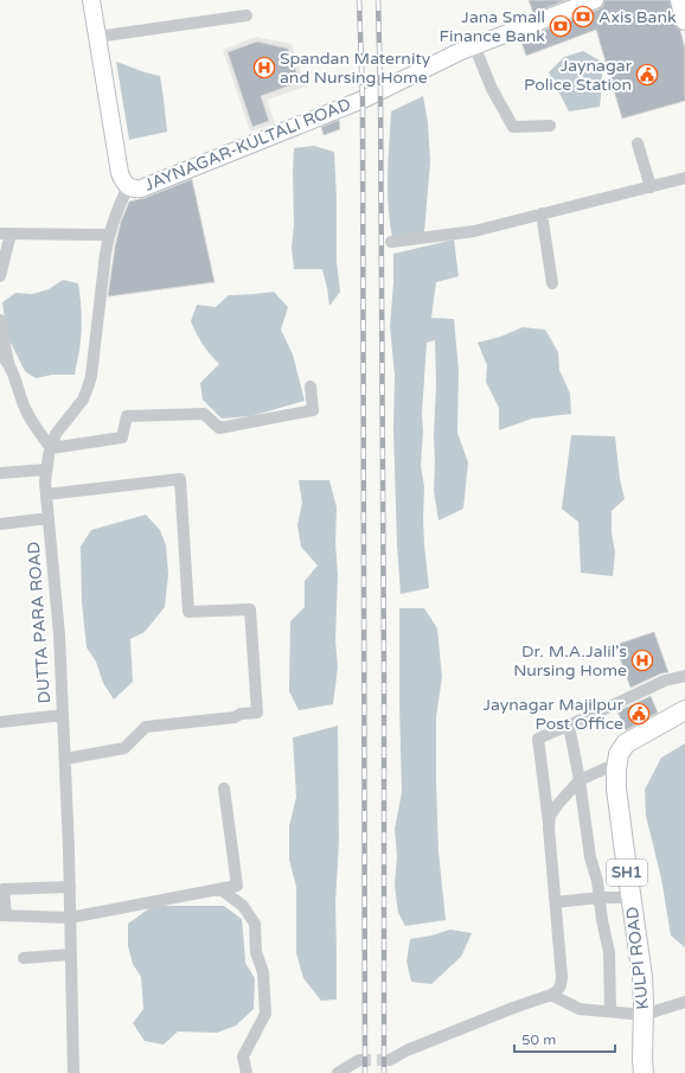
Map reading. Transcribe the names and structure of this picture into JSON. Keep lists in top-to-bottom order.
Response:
{
  "streets": {
    "main road": ["JAYNAGAR-KULTALI ROAD", "SH1", "KULPI ROAD"],
    "street": ["DUTTA PARA ROAD"]
  },
  "crossings": [
    ["JAYNAGAR-KULTALI ROAD", "DUTTA PARA ROAD"]
  ],
  "places": {
    "bank": ["Axis Bank", "Jana Small Finance Bank"],
    "hospital": ["Spandan Maternity and Nursing Home", "Dr. M.A.Jalil's Nursing Home"],
    "public building": ["Jaynagar Police Station", "Jaynagar Majilpur Post Office"]
  },
  "scale_bar": "50 m"
}
